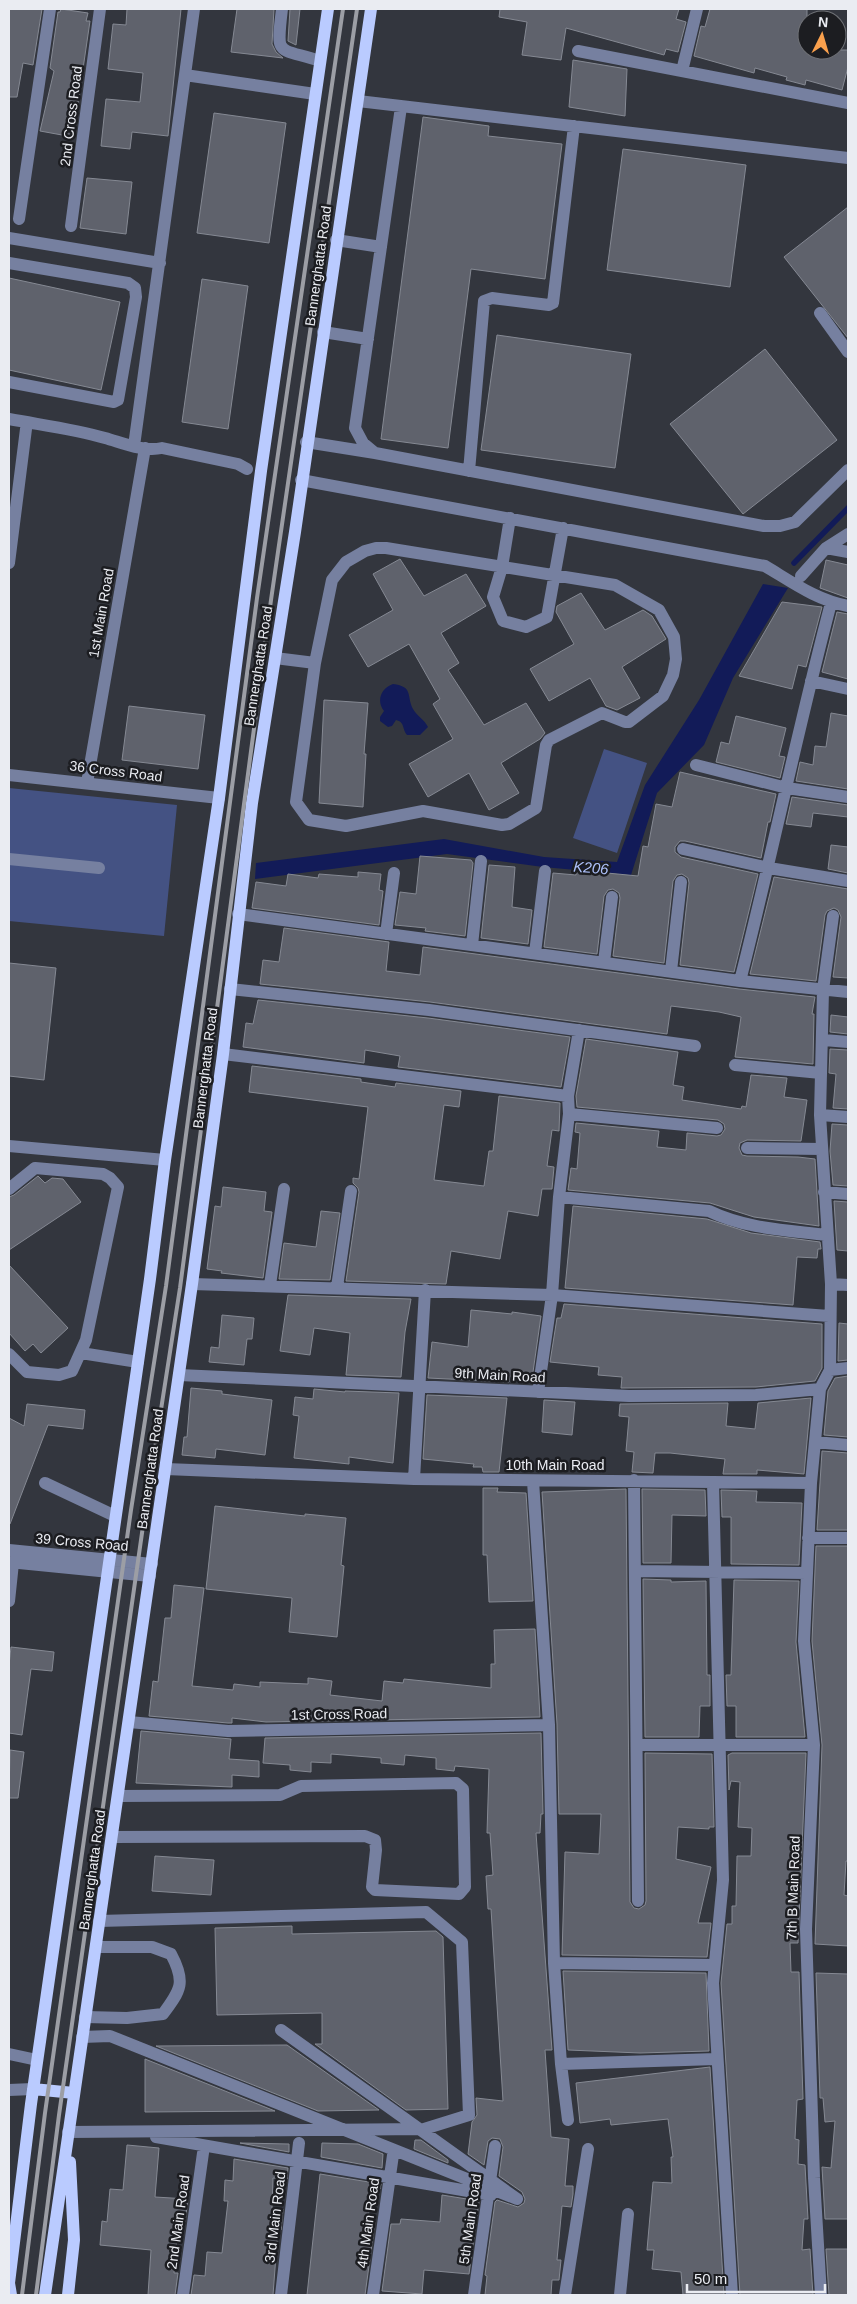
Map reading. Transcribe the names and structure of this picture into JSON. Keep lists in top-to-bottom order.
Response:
{
  "streets": {
    "main road": ["Bannerghatta Road"],
    "street": [
      "2nd Cross Road",
      "1st Main Road",
      "36 Cross Road",
      "9th Main Road",
      "10th Main Road",
      "39 Cross Road",
      "1st Cross Road",
      "7th B Main Road",
      "3rd Main Road",
      "5th Main Road",
      "2nd Main Road",
      "4th Main Road"
    ]
  },
  "crossings": [
    ["Bannerghatta Road", "36 Cross Road"],
    ["Bannerghatta Road", "9th Main Road"],
    ["Bannerghatta Road", "10th Main Road"],
    ["Bannerghatta Road", "39 Cross Road"],
    ["Bannerghatta Road", "1st Cross Road"],
    ["1st Main Road", "36 Cross Road"],
    ["10th Main Road", "7th B Main Road"]
  ],
  "water": ["K206"],
  "scale_bar": "50 m",
  "north": "top"
}
